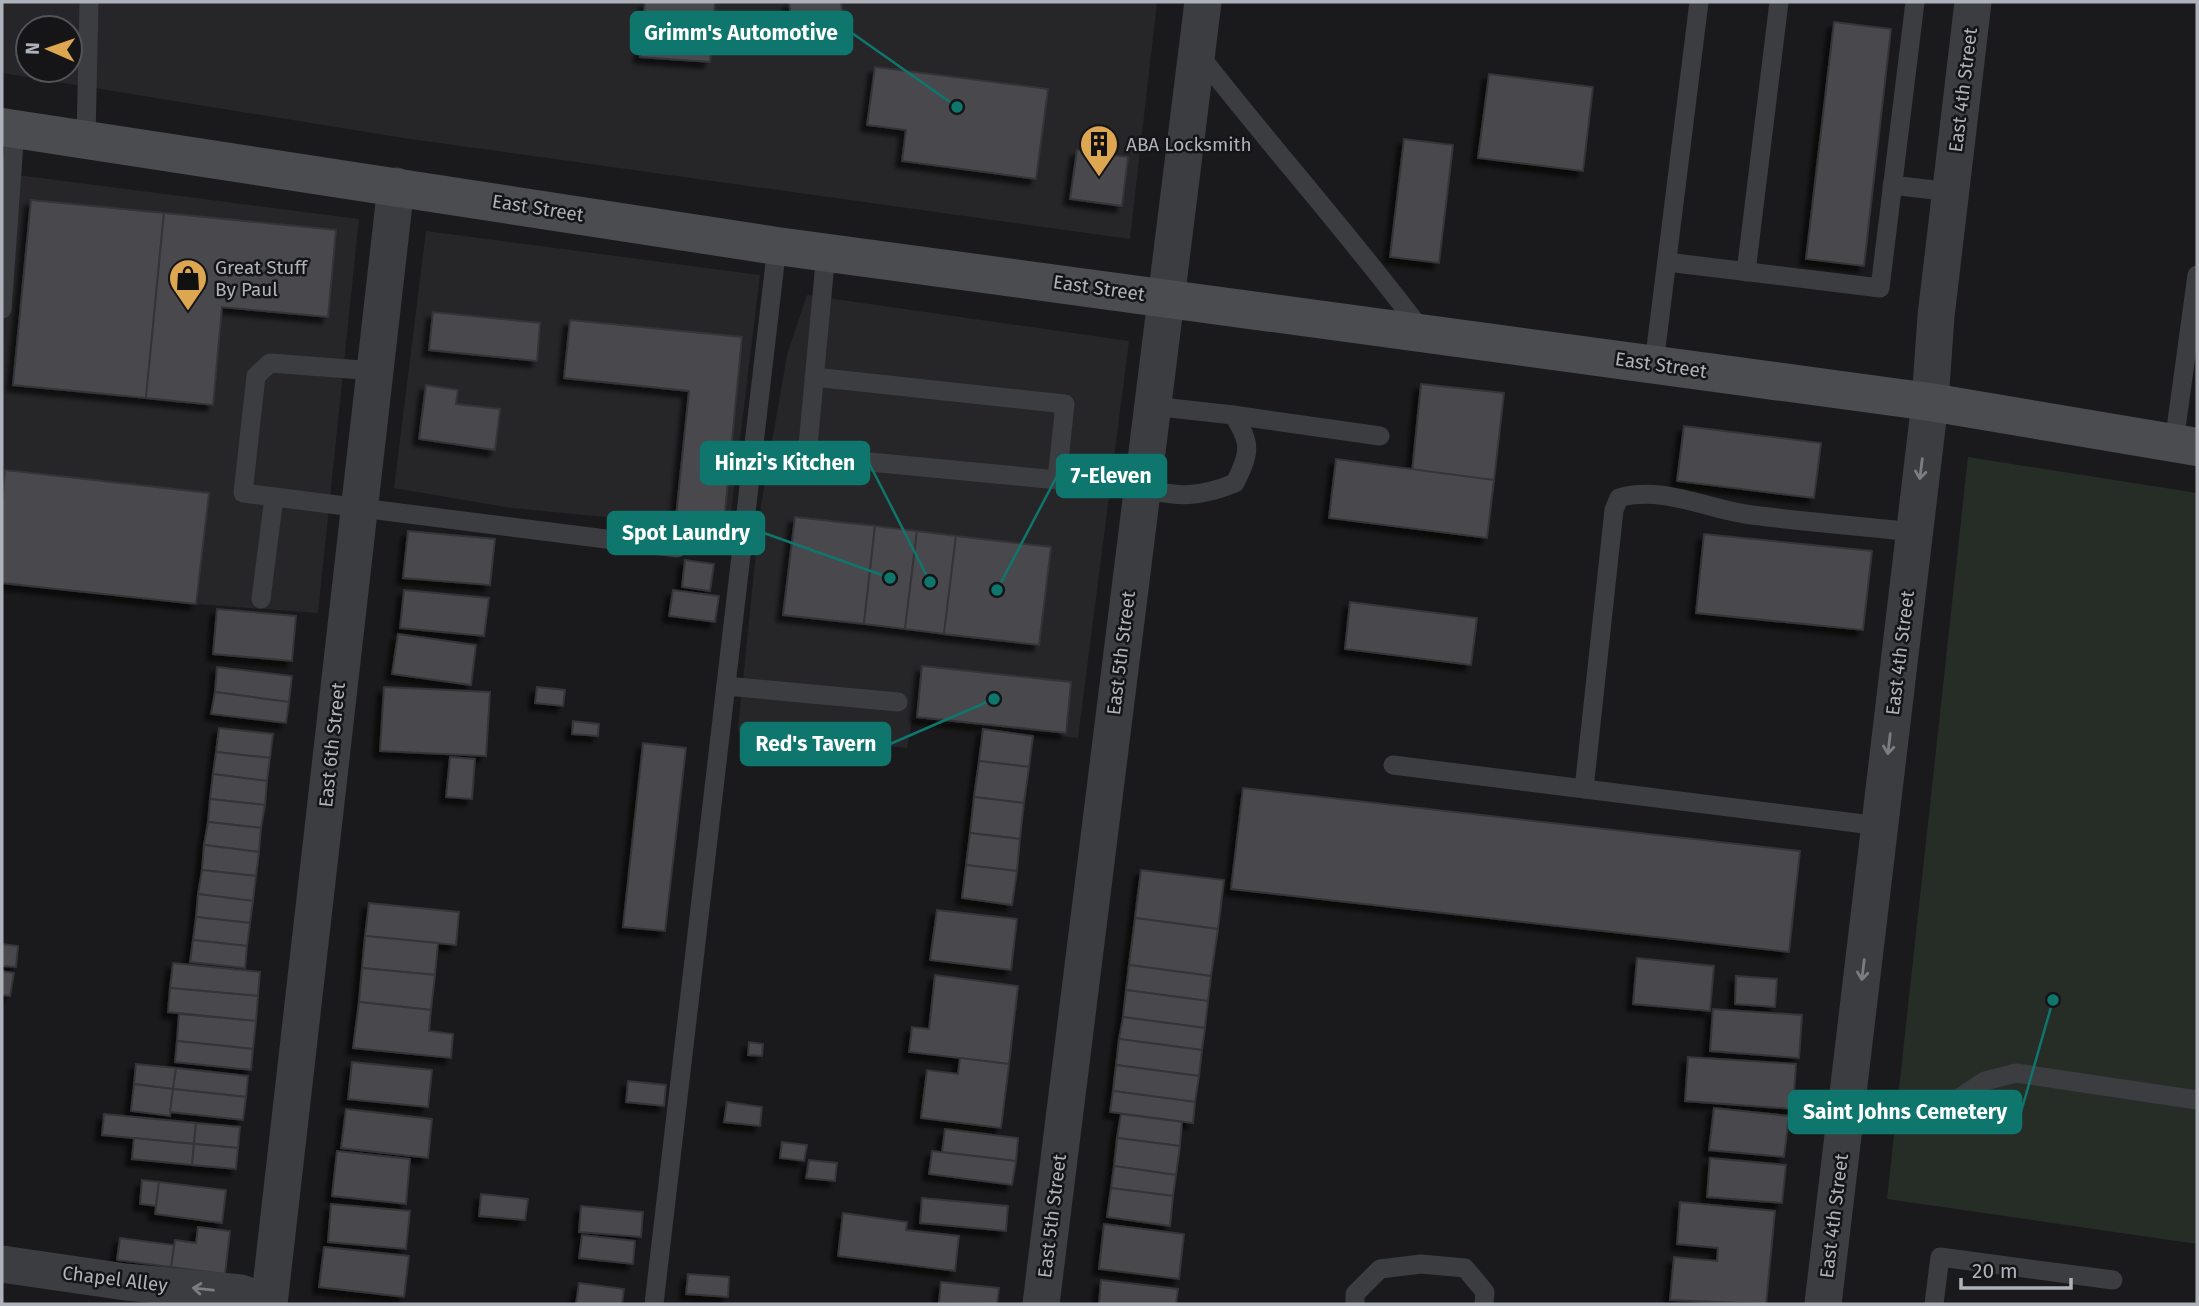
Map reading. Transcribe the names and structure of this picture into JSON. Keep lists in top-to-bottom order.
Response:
{
  "streets": {
    "main road": ["East Street"],
    "street": [
      "East 4th Street",
      "East 5th Street",
      "East 6th Street",
      "Chapel Alley"
    ]
  },
  "crossings": [
    ["East 4th Street", "East Street"],
    ["East Street", "East 5th Street"],
    ["East Street", "East 6th Street"],
    ["East 6th Street", "Chapel Alley"]
  ],
  "one_way": ["East 4th Street", "Chapel Alley"],
  "places": {
    "other": [
      "Grimm's Automotive",
      "Spot Laundry",
      "Hinzi's Kitchen",
      "7-Eleven",
      "Red's Tavern",
      "Saint Johns Cemetery"
    ],
    "building": ["ABA Locksmith"],
    "shop": ["Great Stuff By Paul"]
  },
  "scale_bar": "20 m",
  "north": "left"
}
